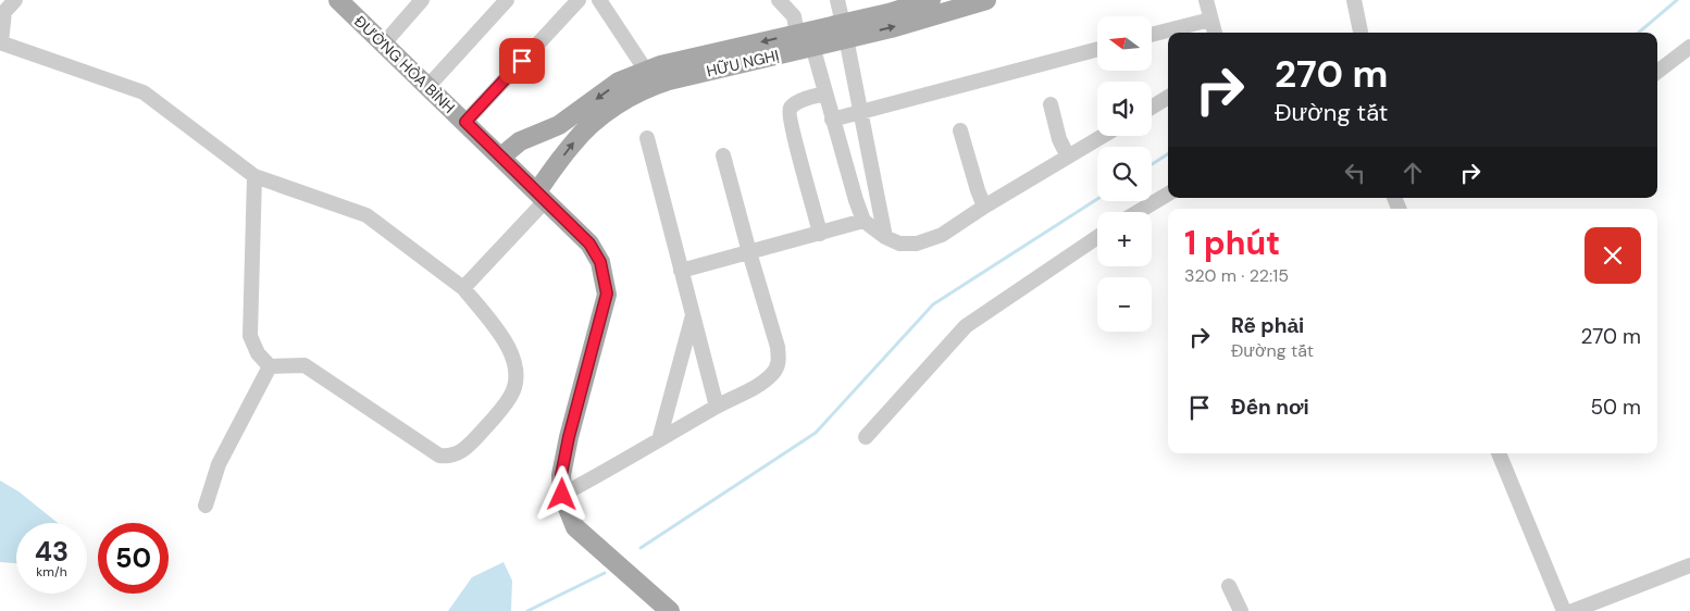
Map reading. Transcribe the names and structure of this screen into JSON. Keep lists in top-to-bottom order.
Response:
{
  "streets": {
    "main road": ["HỮU NGHỊ", "ĐƯỜNG HÒA BÌNH"]
  },
  "crossings": [
    ["HỮU NGHỊ", "ĐƯỜNG HÒA BÌNH"]
  ],
  "north": "left",
  "page": {
    "map_buttons": ["+", "−"],
    "turn": ["270 m", "Đường tắt"],
    "heading": ["1 phút", "320 m · 22:15"],
    "list": [
      {
        "name": "Rẽ phải",
        "note": "Đường tắt",
        "value": "270 m"
      },
      {
        "name": "Đến nơi",
        "value": "50 m"
      }
    ],
    "speed": "43 km/h",
    "limit": "50"
  }
}
